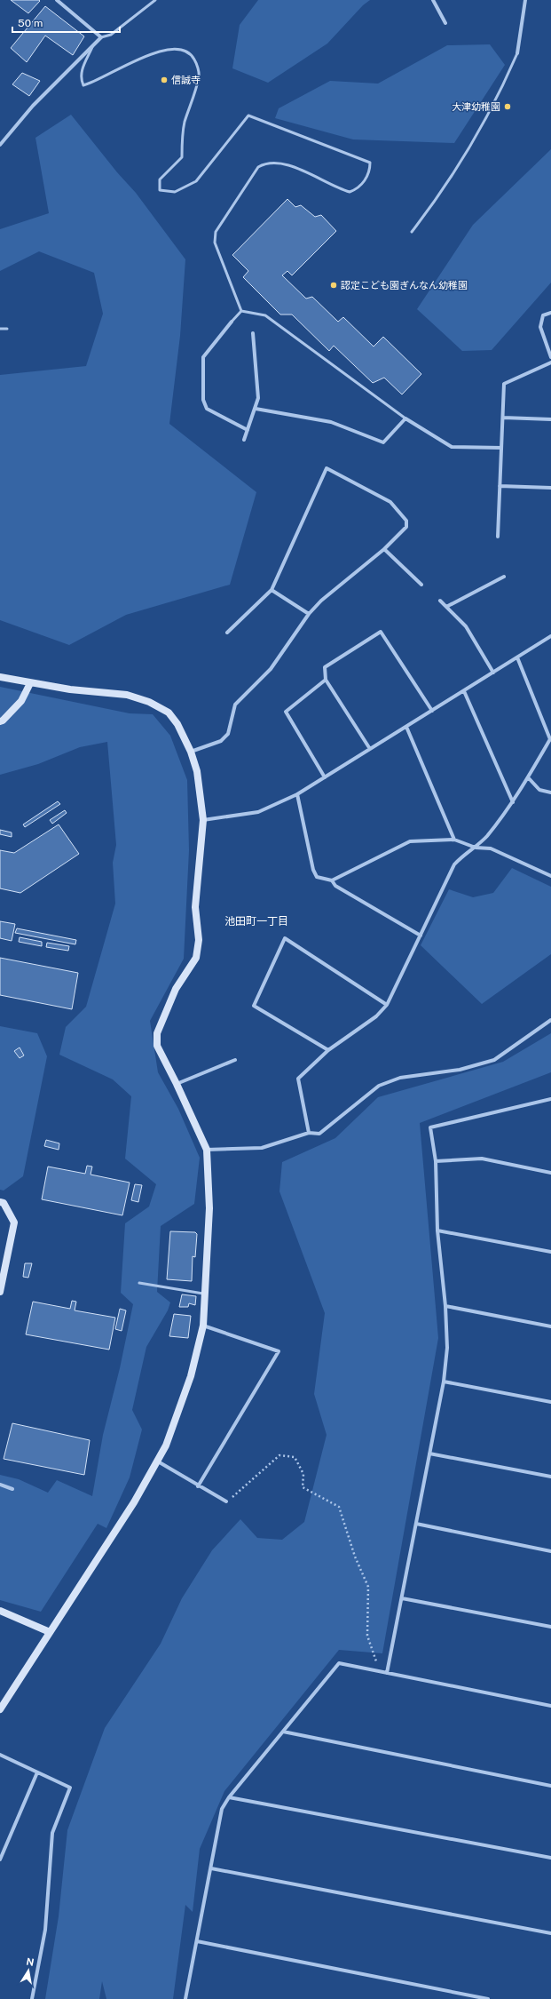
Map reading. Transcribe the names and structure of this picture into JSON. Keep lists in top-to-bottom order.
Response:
{
  "districts": ["池田町一丁目"],
  "places": ["信誠寺", "大津幼稚園", "認定こども園ぎんなん幼稚園"],
  "scale_bar": "50 m",
  "north": "top"
}
